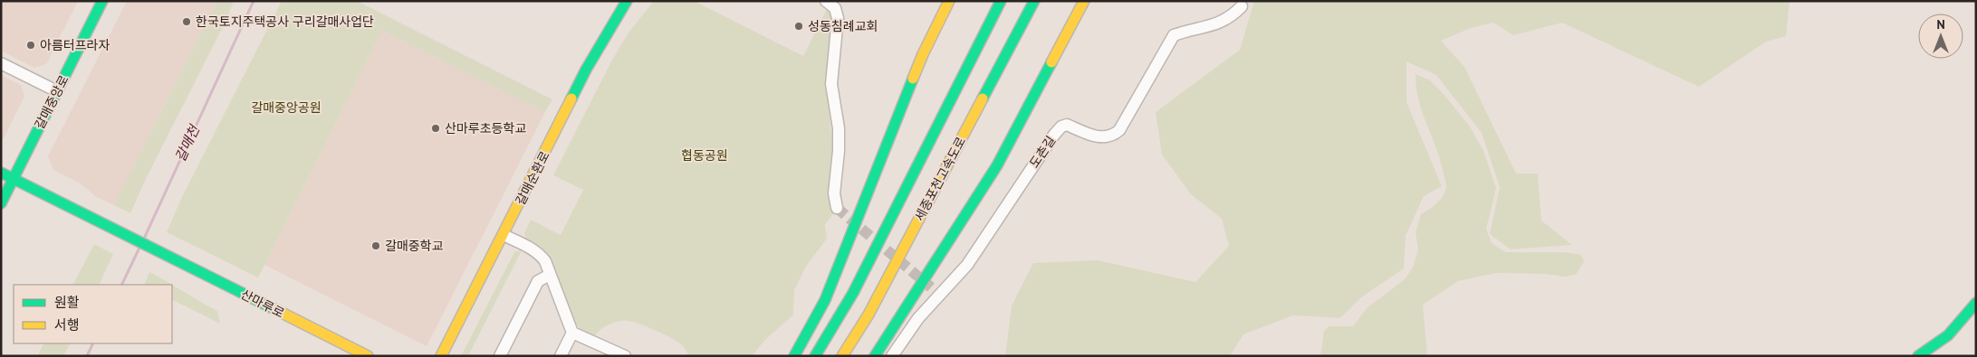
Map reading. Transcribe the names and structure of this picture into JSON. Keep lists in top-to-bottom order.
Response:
{
  "streets": {
    "main road": [
      "갈매중앙로",
      "갈매순환로",
      "세종포천고속도로",
      "산마루로"
    ],
    "street": ["도촌길"]
  },
  "crossings": [
    ["갈매중앙로", "산마루로"]
  ],
  "water": ["갈매천"],
  "parks": ["갈매중앙공원", "협동공원"],
  "places": [
    "한국토지주택공사 구리갈매사업단",
    "성동침례교회",
    "아름터프라자",
    "산마루초등학교",
    "갈매중학교"
  ],
  "legend": ["원활", "서행"],
  "north": "top"
}
